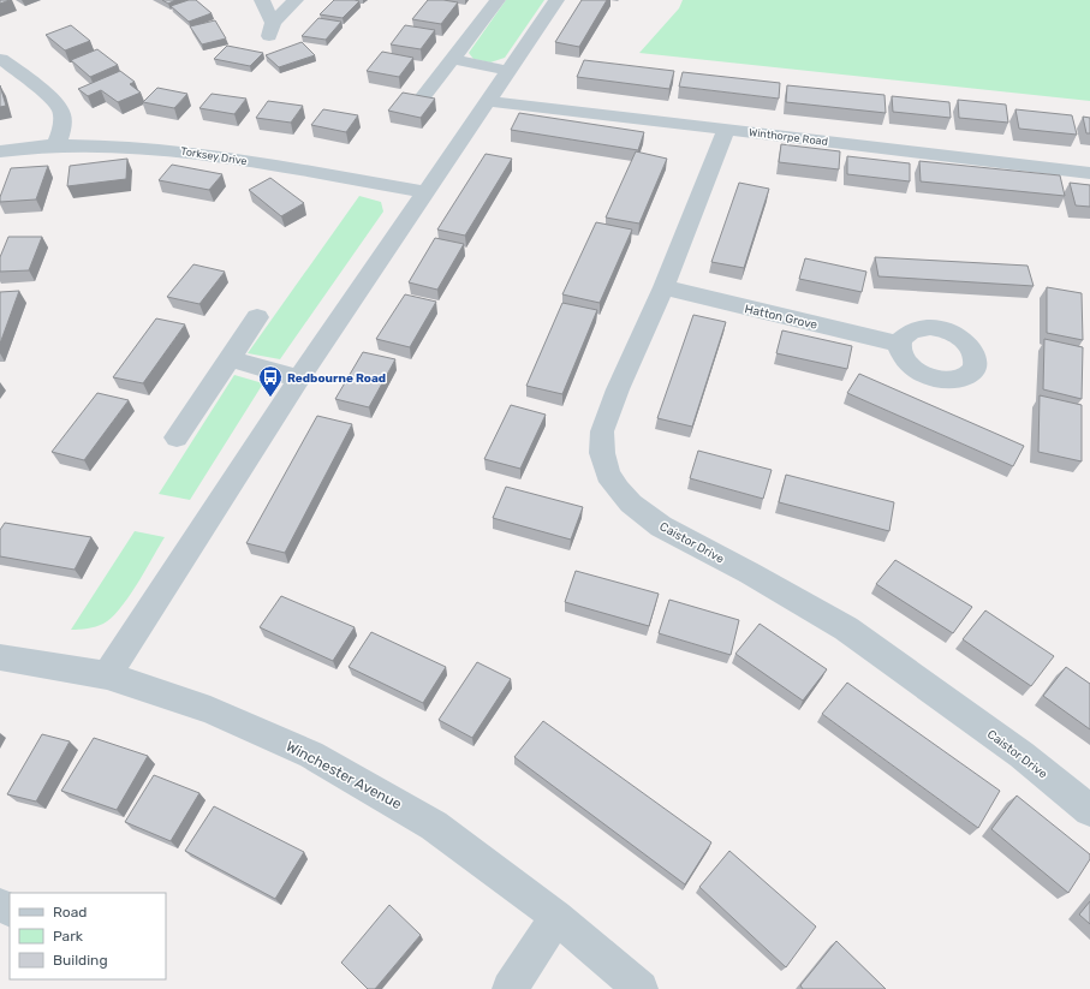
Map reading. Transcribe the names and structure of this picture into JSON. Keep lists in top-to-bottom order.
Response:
{
  "streets": {
    "street": [
      "Winthorpe Road",
      "Torksey Drive",
      "Hatton Grove",
      "Caistor Drive",
      "Winchester Avenue"
    ]
  },
  "crossings": [
    ["Winthorpe Road", "Caistor Drive"],
    ["Hatton Grove", "Caistor Drive"]
  ],
  "places": {
    "bus stop": ["Redbourne Road"]
  },
  "legend": ["Road", "Park", "Building"]
}
